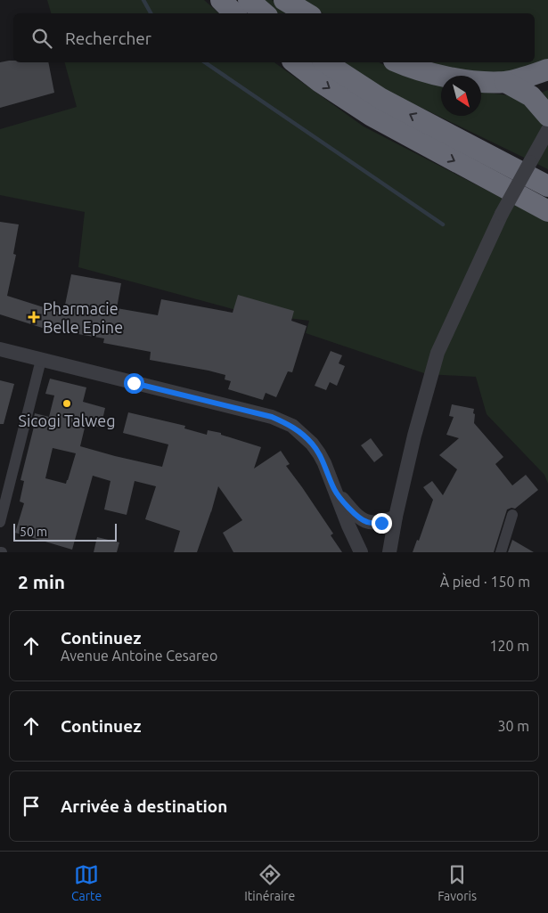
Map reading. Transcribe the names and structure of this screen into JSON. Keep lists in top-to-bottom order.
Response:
{
  "places": {
    "health": ["Pharmacie Belle Epine"],
    "other": ["Sicogi Talweg"]
  },
  "scale_bar": "50 m",
  "north": "bottom right",
  "page": {
    "search": "Rechercher",
    "scale": "50 m",
    "heading": ["2 min", "À pied · 150 m"],
    "list": [
      ["Continuez", "Avenue Antoine Cesareo", "120 m"],
      ["Continuez", "30 m"],
      "Arrivée à destination"
    ],
    "nav": ["Carte", "Itinéraire", "Favoris"]
  }
}
